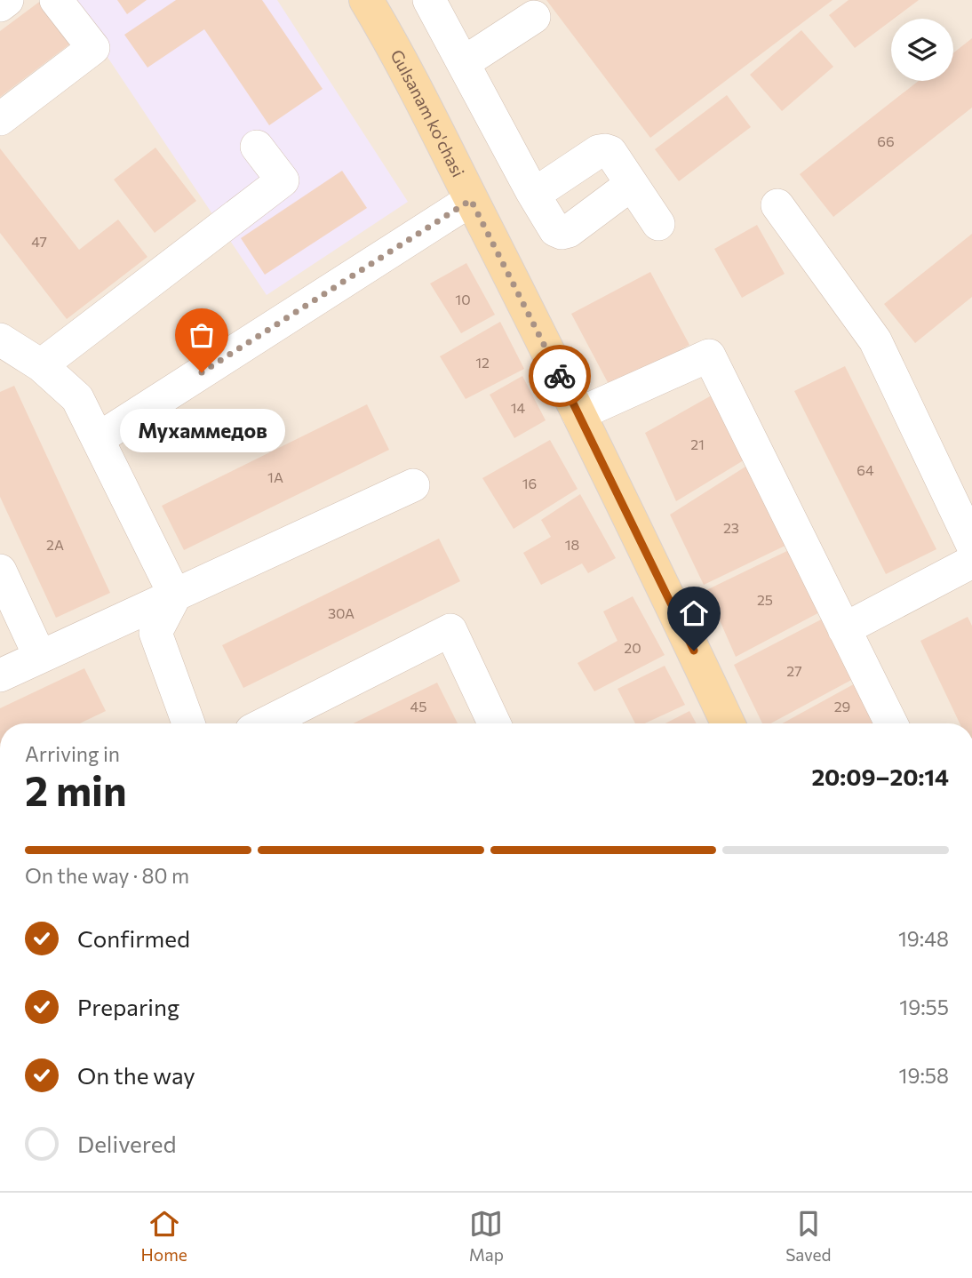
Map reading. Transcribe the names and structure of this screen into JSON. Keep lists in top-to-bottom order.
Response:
{
  "streets": {
    "main road": ["Gulsanam ko'chasi"]
  },
  "places": ["Мухаммедов"],
  "house_numbers": [
    "66",
    "47",
    "10",
    "12",
    "14",
    "21",
    "64",
    "1A",
    "16",
    "23",
    "2A",
    "18",
    "25",
    "30A",
    "20",
    "27",
    "45",
    "29"
  ],
  "page": {
    "bubble": "Мухаммедов",
    "heading": ["2 min", "Arriving in", "20:09–20:14"],
    "bar": "On the way · 80 m",
    "list": [
      ["Confirmed", "19:48"],
      ["Preparing", "19:55"],
      ["On the way", "19:58"],
      "Delivered"
    ],
    "tabs": ["Home", "Map", "Saved"]
  }
}
